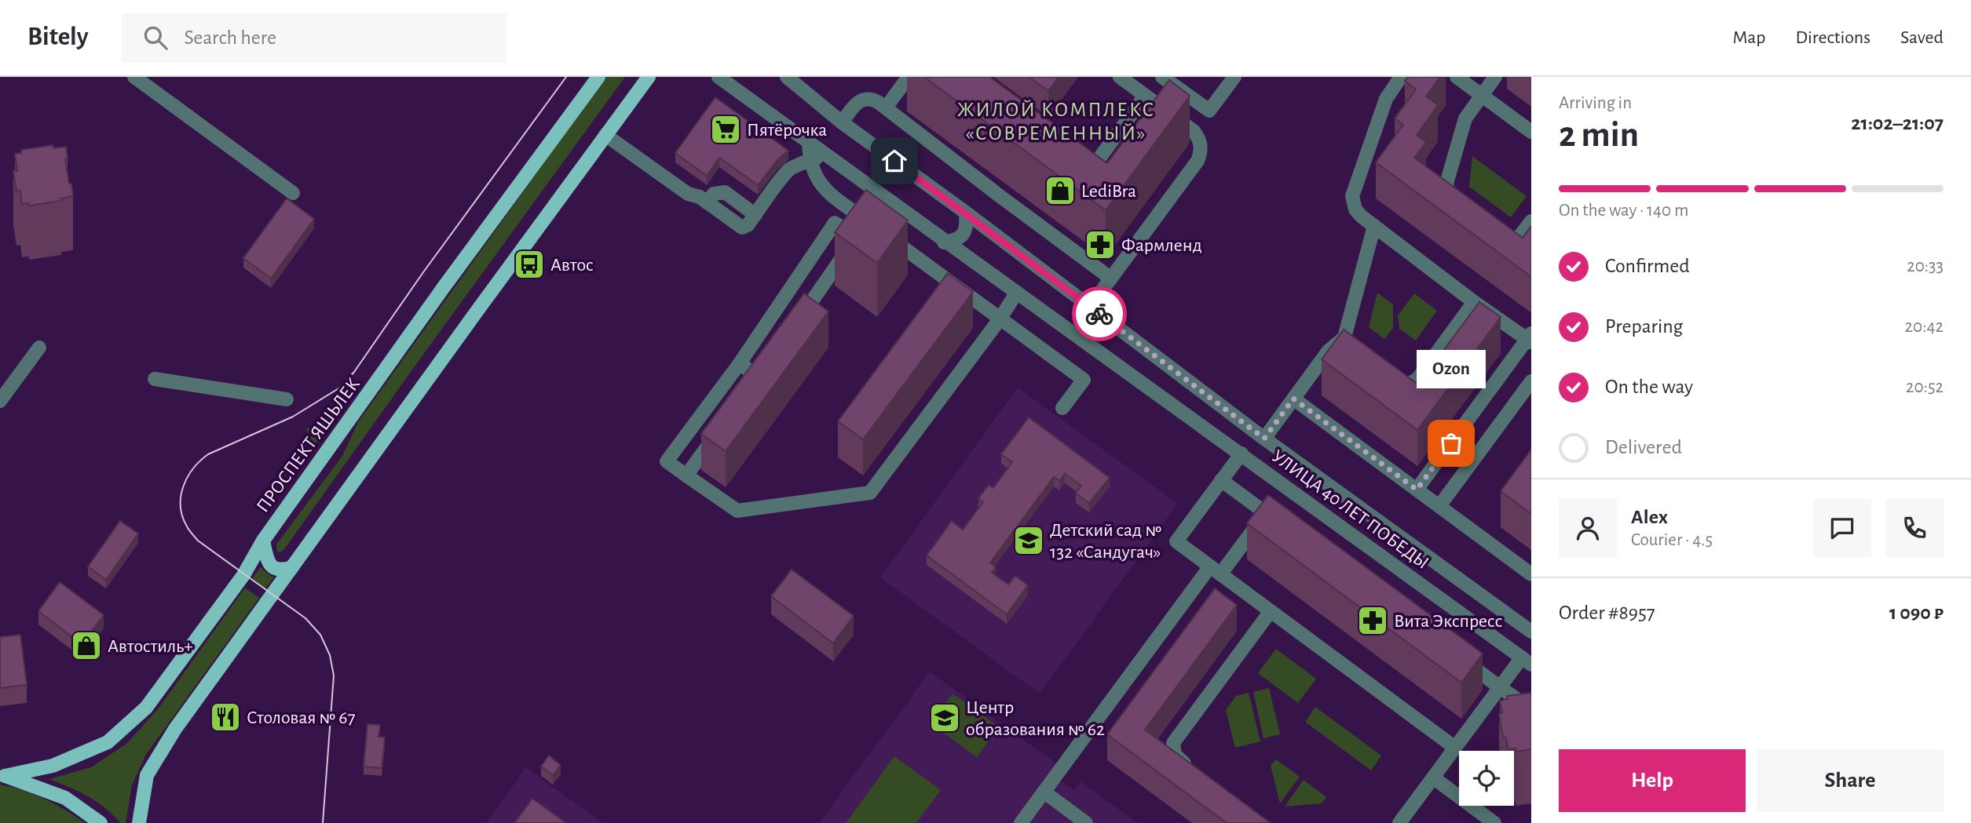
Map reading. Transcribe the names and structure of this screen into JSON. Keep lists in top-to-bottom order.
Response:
{
  "streets": {
    "main road": ["ПРОСПЕКТ ЯШЬЛЕК"],
    "street": ["УЛИЦА 40 ЛЕТ ПОБЕДЫ"]
  },
  "districts": ["ЖИЛОЙ КОМПЛЕКС «СОВРЕМЕННЫЙ»"],
  "places": {
    "supermarket": ["Пятёрочка"],
    "shop": ["LediBra", "Автостиль+"],
    "pharmacy": ["Фармленд", "Вита Экспресс"],
    "bus stop": ["Автос"],
    "other": ["Ozon"],
    "school or university": ["Детский сад № 132 «Сандугач»", "Центр образования № 62"],
    "restaurant": ["Столовая № 67"]
  },
  "page": {
    "header": "Bitely",
    "search": "Search here",
    "nav": ["Map", "Directions", "Saved"],
    "heading": ["2 min", "Arriving in", "21:02–21:07"],
    "panel": [
      "Alex",
      "Courier · 4.5",
      "Order #8957",
      "1 090 ₽"
    ],
    "bar": "On the way · 140 m",
    "list": [
      ["Confirmed", "20:33"],
      ["Preparing", "20:42"],
      ["On the way", "20:52"],
      "Delivered"
    ],
    "bubble": "Ozon",
    "buttons": ["Help", "Share"]
  }
}
